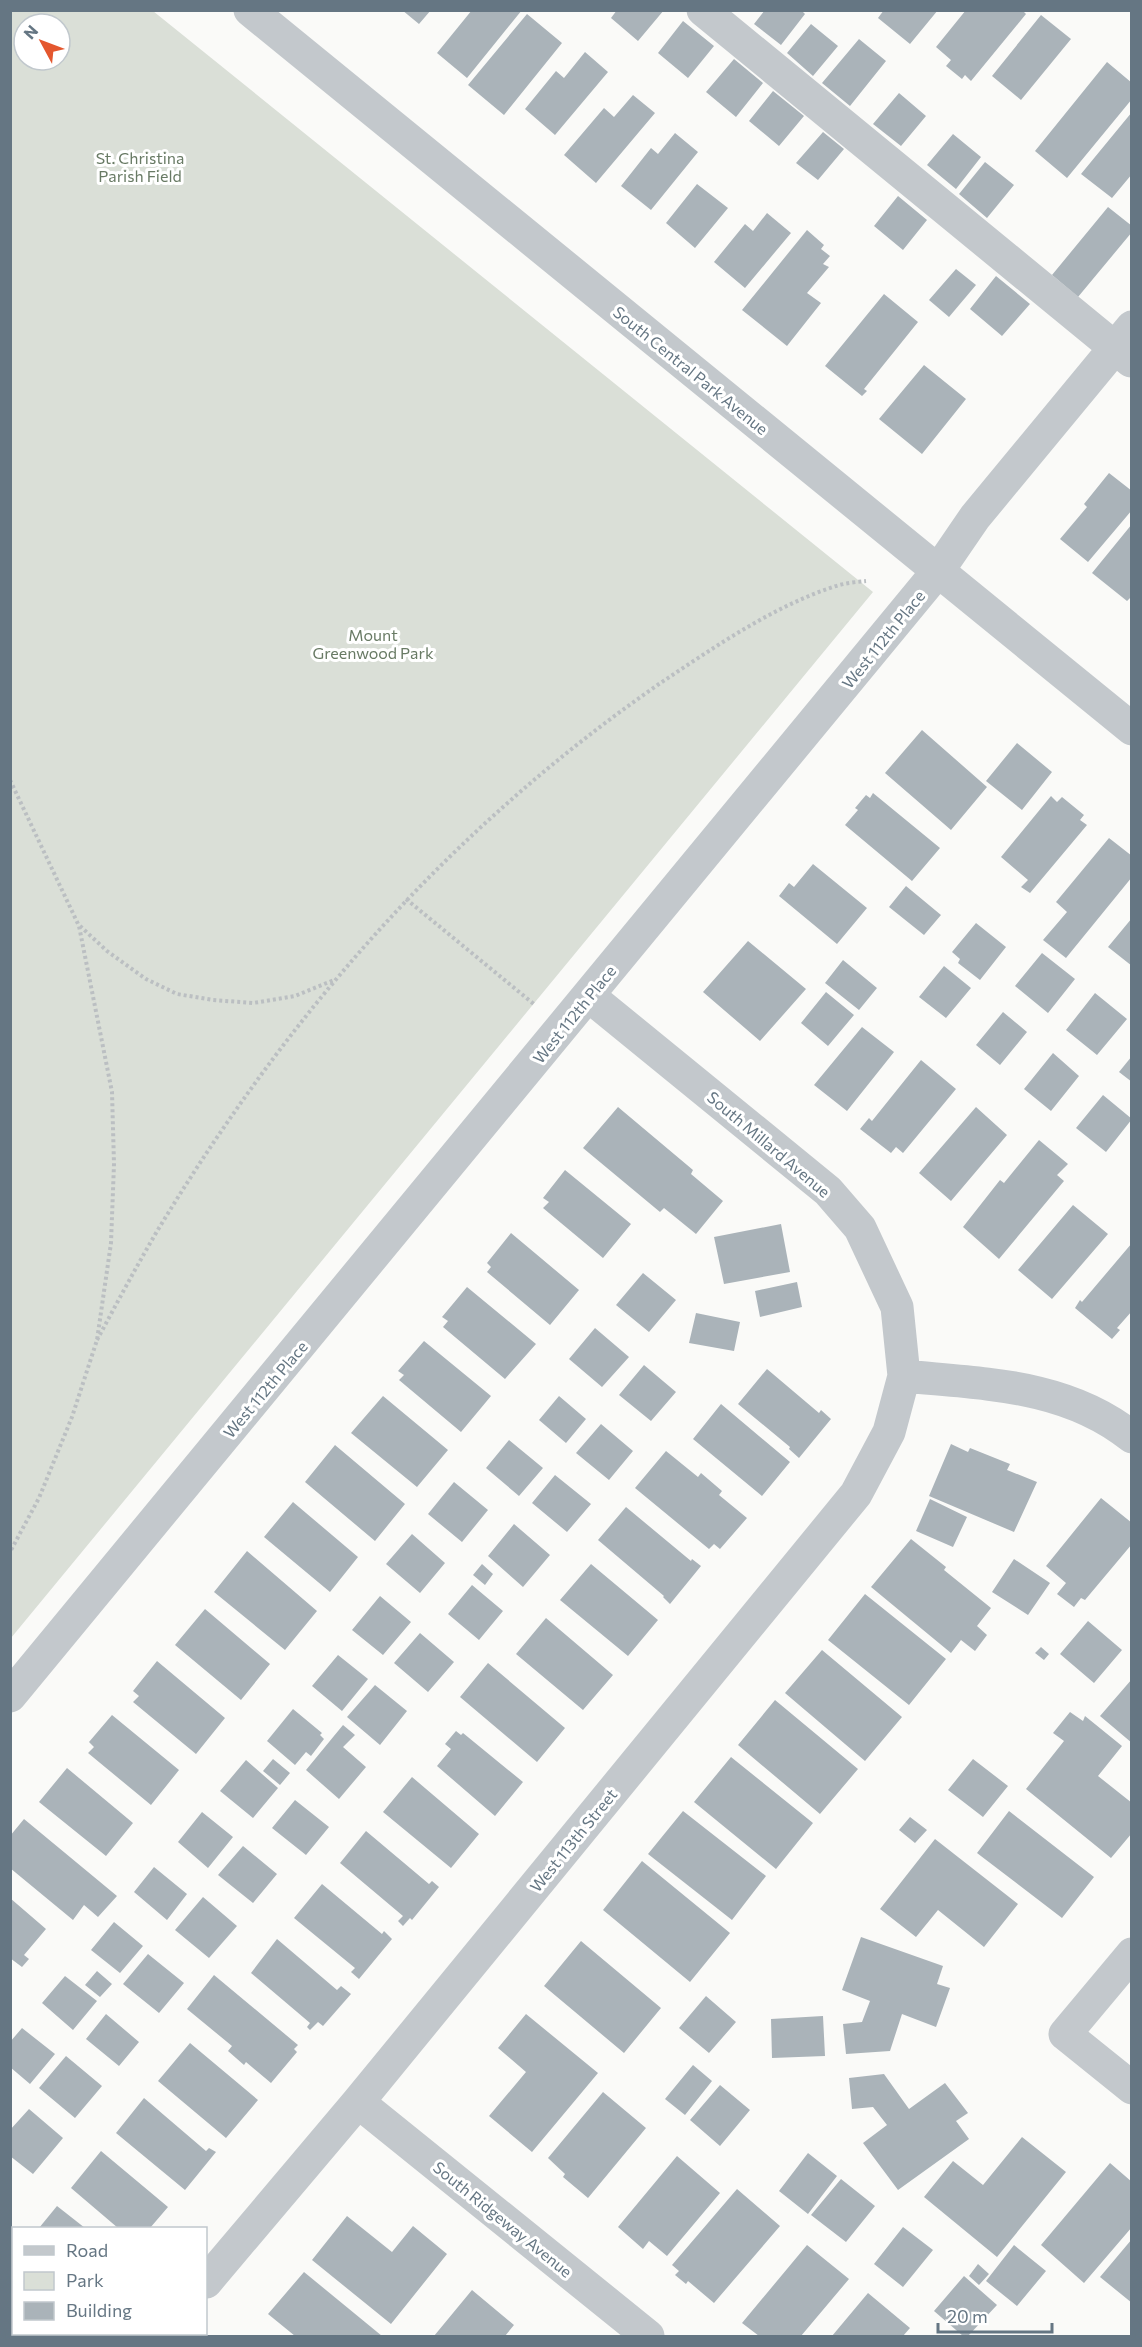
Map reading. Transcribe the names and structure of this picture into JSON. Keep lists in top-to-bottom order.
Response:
{
  "streets": {
    "street": [
      "South Central Park Avenue",
      "West 112th Place",
      "South Millard Avenue",
      "West 113th Street",
      "South Ridgeway Avenue"
    ]
  },
  "crossings": [
    ["South Central Park Avenue", "West 112th Place"],
    ["West 112th Place", "South Millard Avenue"],
    ["South Millard Avenue", "West 113th Street"],
    ["West 113th Street", "South Ridgeway Avenue"]
  ],
  "parks": ["St. Christina Parish Field", "Mount Greenwood Park"],
  "legend": ["Road", "Park", "Building"],
  "scale_bar": "20 m",
  "north": "top left"
}
